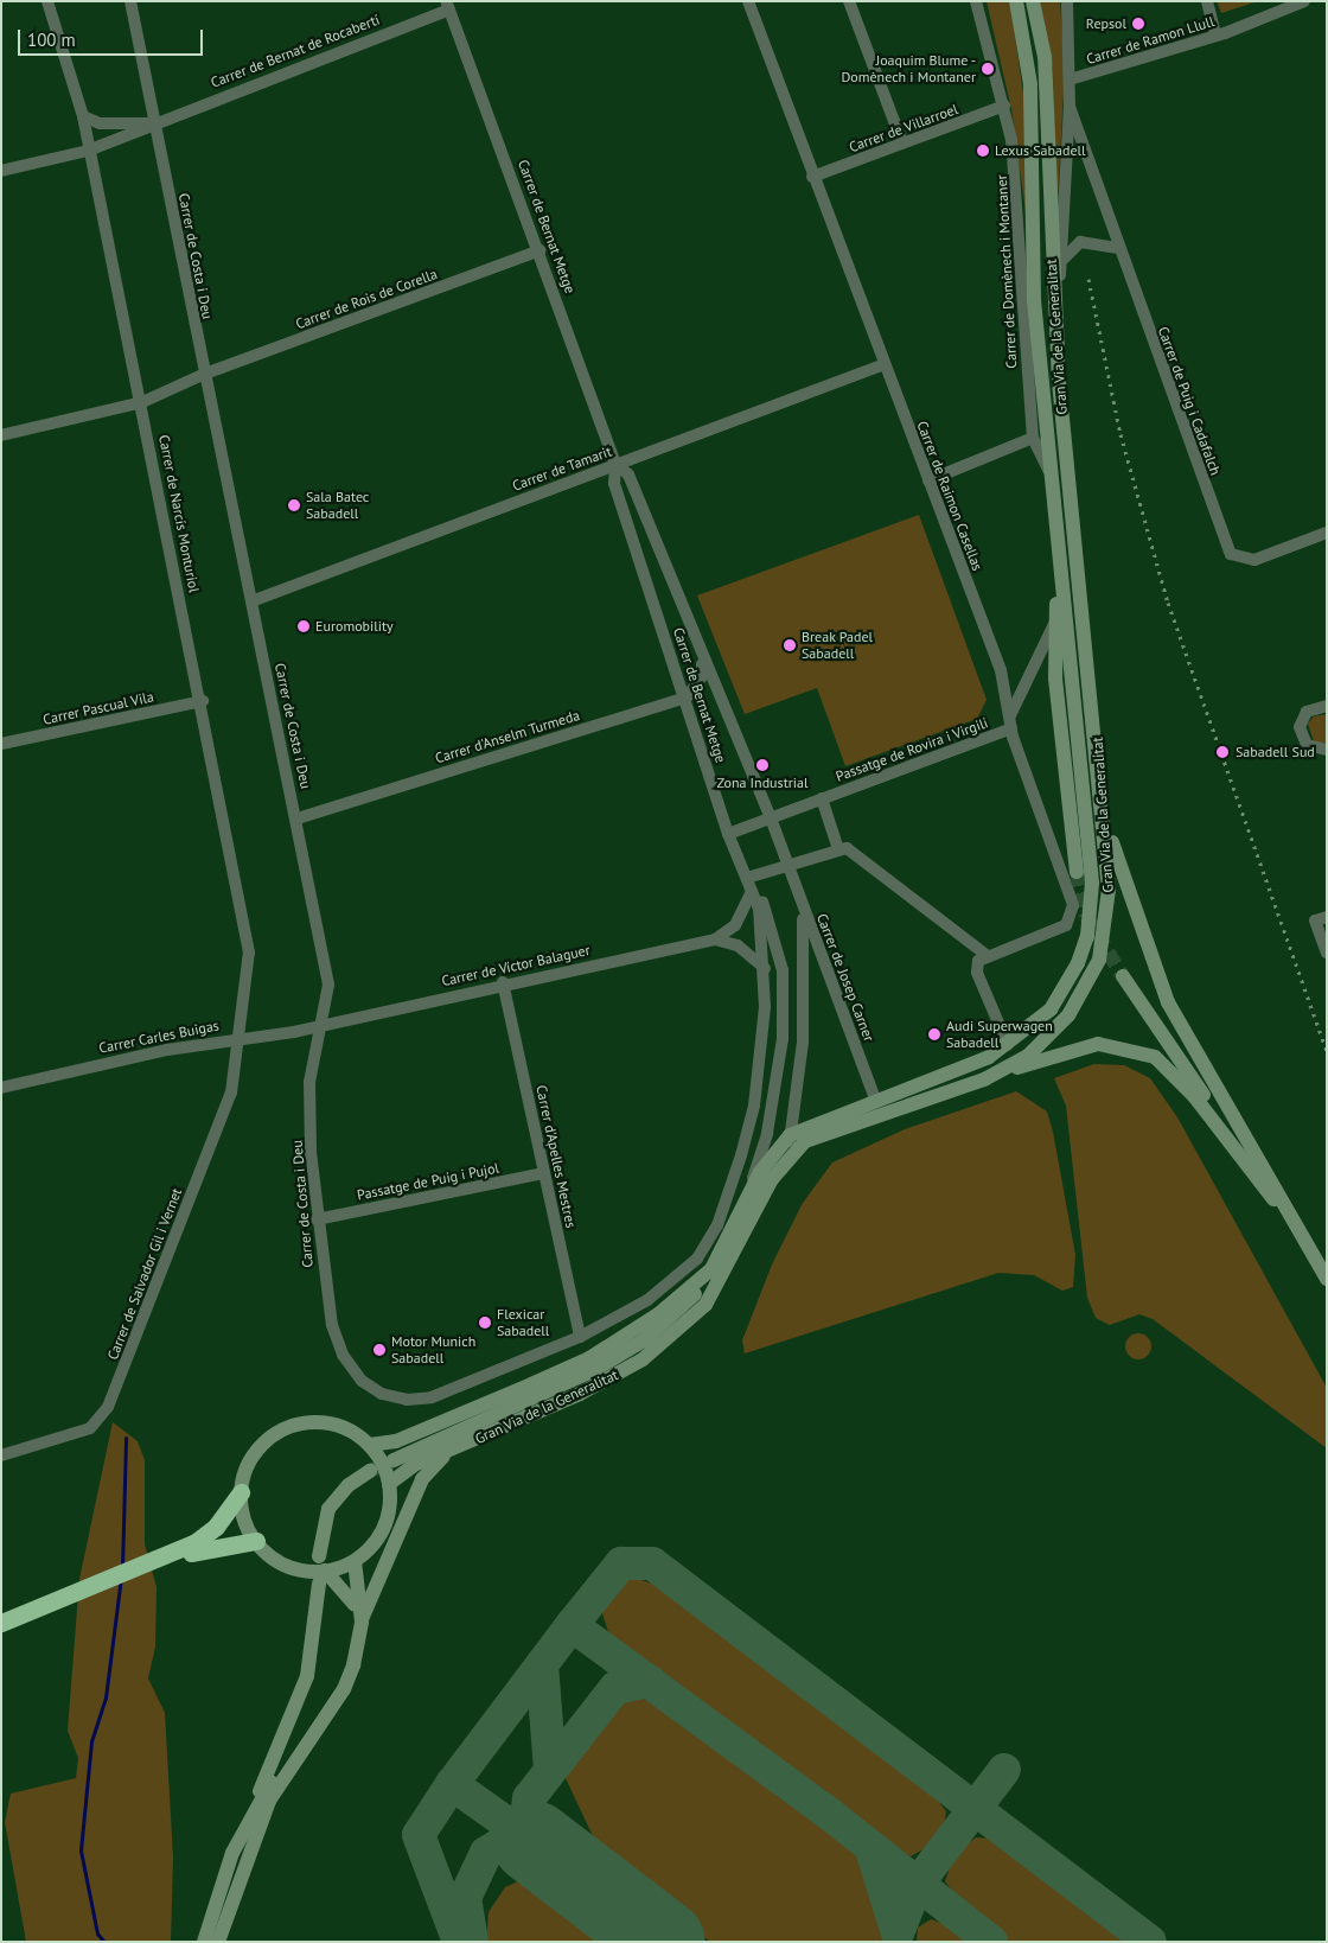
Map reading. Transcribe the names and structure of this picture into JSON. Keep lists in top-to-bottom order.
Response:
{
  "streets": {
    "street": [
      "Carrer de Ramon Llull",
      "Carrer de Bernat de Rocabertí",
      "Carrer de Villarroel",
      "Carrer de Bernat Metge",
      "Carrer de Costa i Deu",
      "Carrer de Domènech i Montaner",
      "Carrer de Rois de Corella",
      "Gran Via de la Generalitat",
      "Carrer de Puig i Cadafalch",
      "Carrer de Tamarit",
      "Carrer de Raimon Casellas",
      "Carrer de Narcís Monturiol",
      "Carrer Pascual Vila",
      "Carrer d'Anselm Turmeda",
      "Passatge de Rovira i Virgili",
      "Carrer de Víctor Balaguer",
      "Carrer de Josep Carner",
      "Carrer Carles Buigas",
      "Carrer d'Apelles Mestres",
      "Passatge de Puig i Pujol",
      "Carrer de Salvador Gil i Vernet"
    ]
  },
  "crossings": [
    ["Carrer de Ramon Llull", "Carrer de Puig i Cadafalch"],
    ["Carrer de Bernat de Rocabertí", "Carrer de Bernat Metge"],
    ["Carrer de Bernat de Rocabertí", "Carrer de Costa i Deu"],
    ["Carrer de Bernat de Rocabertí", "Carrer de Narcís Monturiol"],
    ["Carrer de Villarroel", "Carrer de Domènech i Montaner"],
    ["Carrer de Villarroel", "Carrer de Raimon Casellas"],
    ["Carrer de Bernat Metge", "Carrer de Costa i Deu"],
    ["Carrer de Bernat Metge", "Carrer de Rois de Corella"],
    ["Carrer de Bernat Metge", "Gran Via de la Generalitat"],
    ["Carrer de Bernat Metge", "Carrer de Tamarit"],
    ["Carrer de Bernat Metge", "Carrer d'Anselm Turmeda"],
    ["Carrer de Bernat Metge", "Passatge de Rovira i Virgili"],
    ["Carrer de Bernat Metge", "Carrer de Víctor Balaguer"],
    ["Carrer de Bernat Metge", "Carrer de Josep Carner"],
    ["Carrer de Bernat Metge", "Carrer d'Apelles Mestres"],
    ["Carrer de Costa i Deu", "Carrer de Rois de Corella"],
    ["Carrer de Costa i Deu", "Carrer de Tamarit"],
    ["Carrer de Costa i Deu", "Carrer d'Anselm Turmeda"],
    ["Carrer de Costa i Deu", "Carrer de Víctor Balaguer"],
    ["Carrer de Costa i Deu", "Carrer Carles Buigas"],
    ["Carrer de Costa i Deu", "Passatge de Puig i Pujol"],
    ["Carrer de Domènech i Montaner", "Gran Via de la Generalitat"],
    ["Carrer de Rois de Corella", "Carrer de Narcís Monturiol"],
    ["Gran Via de la Generalitat", "Carrer de Puig i Cadafalch"],
    ["Gran Via de la Generalitat", "Carrer de Josep Carner"],
    ["Carrer de Tamarit", "Carrer de Raimon Casellas"],
    ["Carrer de Raimon Casellas", "Passatge de Rovira i Virgili"],
    ["Carrer de Narcís Monturiol", "Carrer Pascual Vila"],
    ["Carrer de Narcís Monturiol", "Carrer Carles Buigas"],
    ["Carrer de Narcís Monturiol", "Carrer de Salvador Gil i Vernet"],
    ["Carrer de Víctor Balaguer", "Carrer Carles Buigas"],
    ["Carrer de Víctor Balaguer", "Carrer d'Apelles Mestres"],
    ["Carrer Carles Buigas", "Carrer de Salvador Gil i Vernet"],
    ["Carrer d'Apelles Mestres", "Passatge de Puig i Pujol"]
  ],
  "places": [
    "Repsol",
    "Joaquim Blume - Domènech i Montaner",
    "Lexus Sabadell",
    "Sala Batec Sabadell",
    "Euromobility",
    "Break Padel Sabadell",
    "Sabadell Sud",
    "Zona Industrial",
    "Audi Superwagen Sabadell",
    "Flexicar Sabadell",
    "Motor Munich Sabadell"
  ],
  "scale_bar": "100 m"
}
